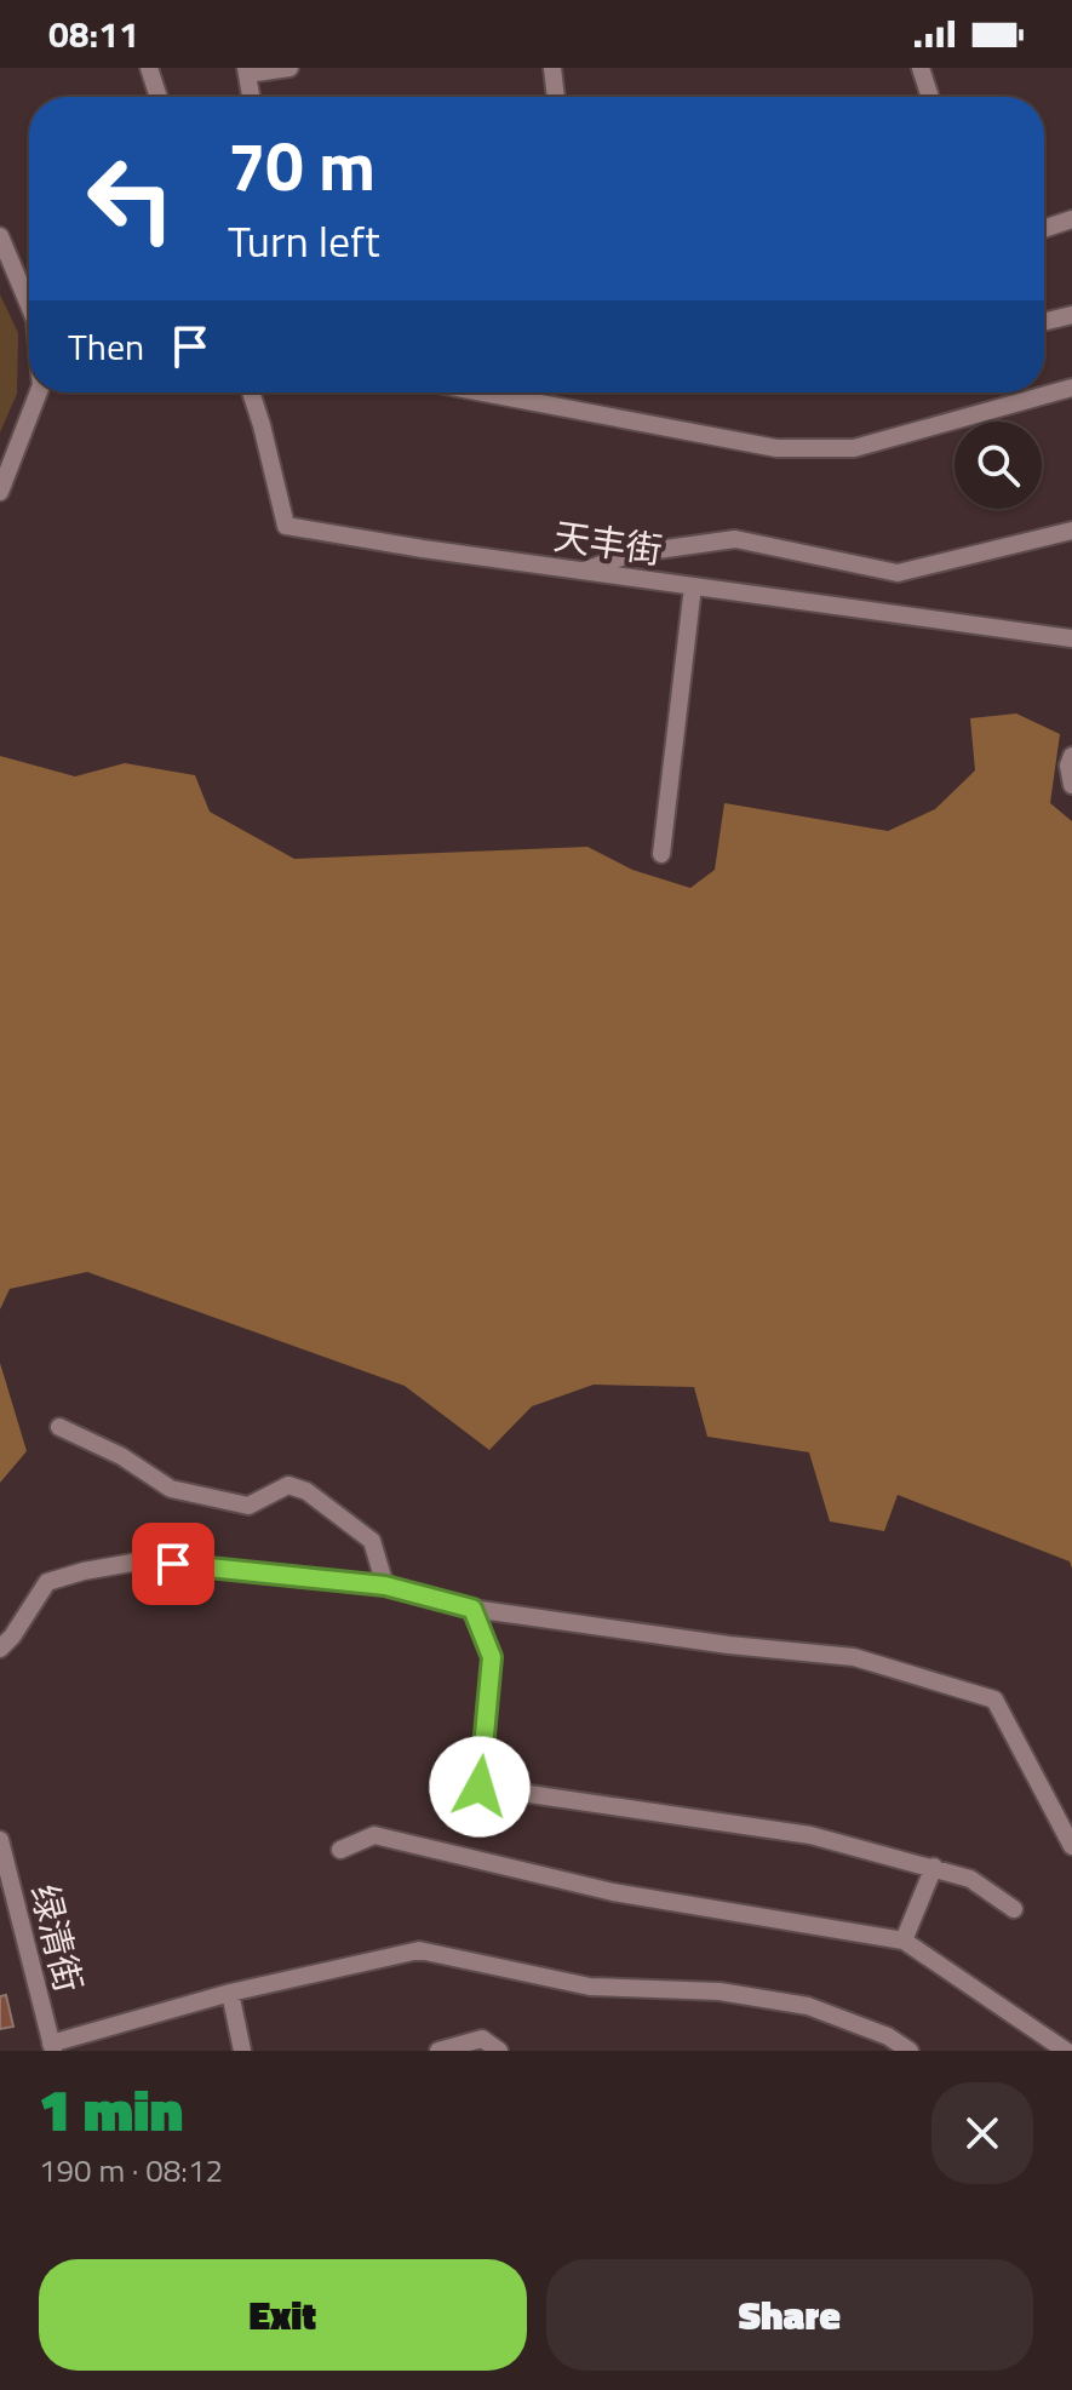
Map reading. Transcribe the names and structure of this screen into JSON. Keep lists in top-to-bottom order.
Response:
{
  "streets": {
    "street": ["天丰街", "绿清街"]
  },
  "page": {
    "status": "08:11",
    "turn": ["70 m", "Turn left"],
    "then": "Then",
    "heading": ["1 min", "190 m · 08:12"],
    "buttons": ["Exit", "Share"]
  }
}
